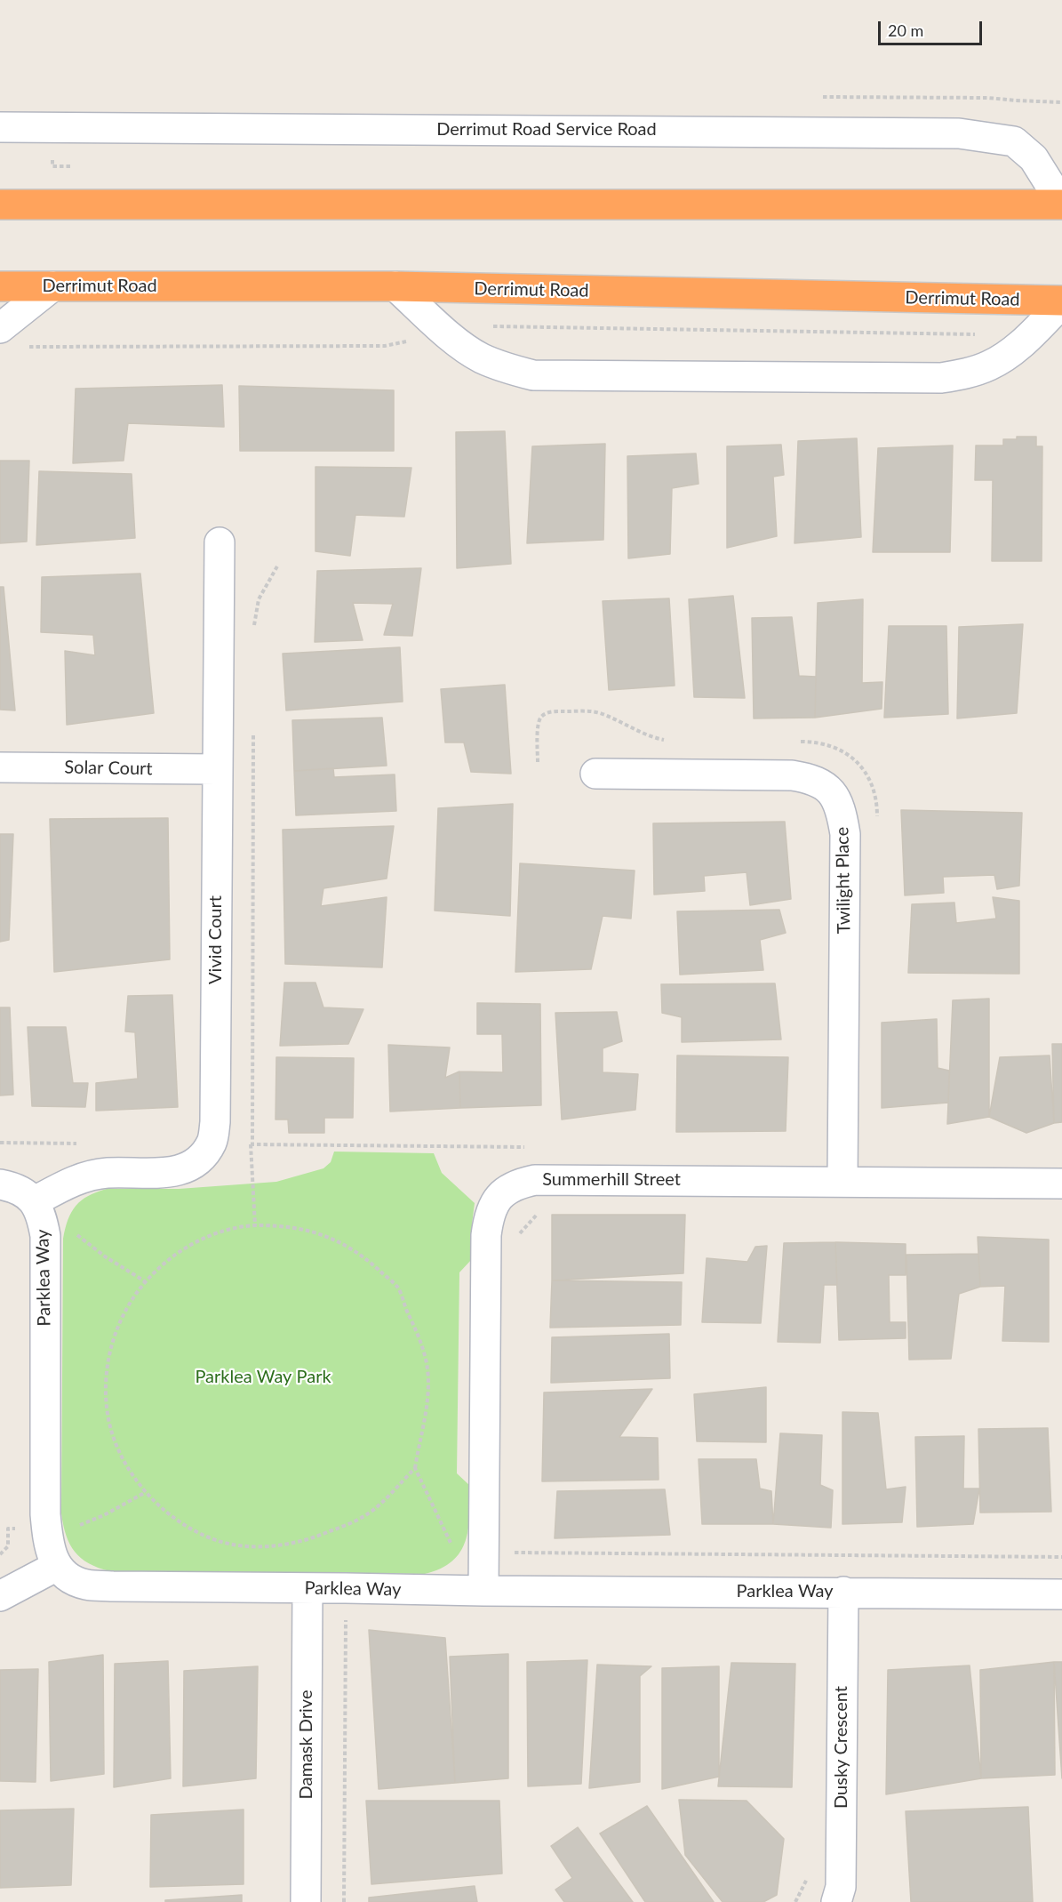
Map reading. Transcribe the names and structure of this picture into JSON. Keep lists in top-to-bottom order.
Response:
{
  "streets": {
    "highway": ["Derrimut Road"],
    "street": [
      "Derrimut Road Service Road",
      "Solar Court",
      "Twilight Place",
      "Vivid Court",
      "Summerhill Street",
      "Parklea Way",
      "Damask Drive",
      "Dusky Crescent"
    ]
  },
  "crossings": [
    ["Solar Court", "Vivid Court"],
    ["Twilight Place", "Summerhill Street"],
    ["Summerhill Street", "Parklea Way"],
    ["Parklea Way", "Damask Drive"],
    ["Parklea Way", "Dusky Crescent"]
  ],
  "parks": ["Parklea Way Park"],
  "scale_bar": "20 m"
}
